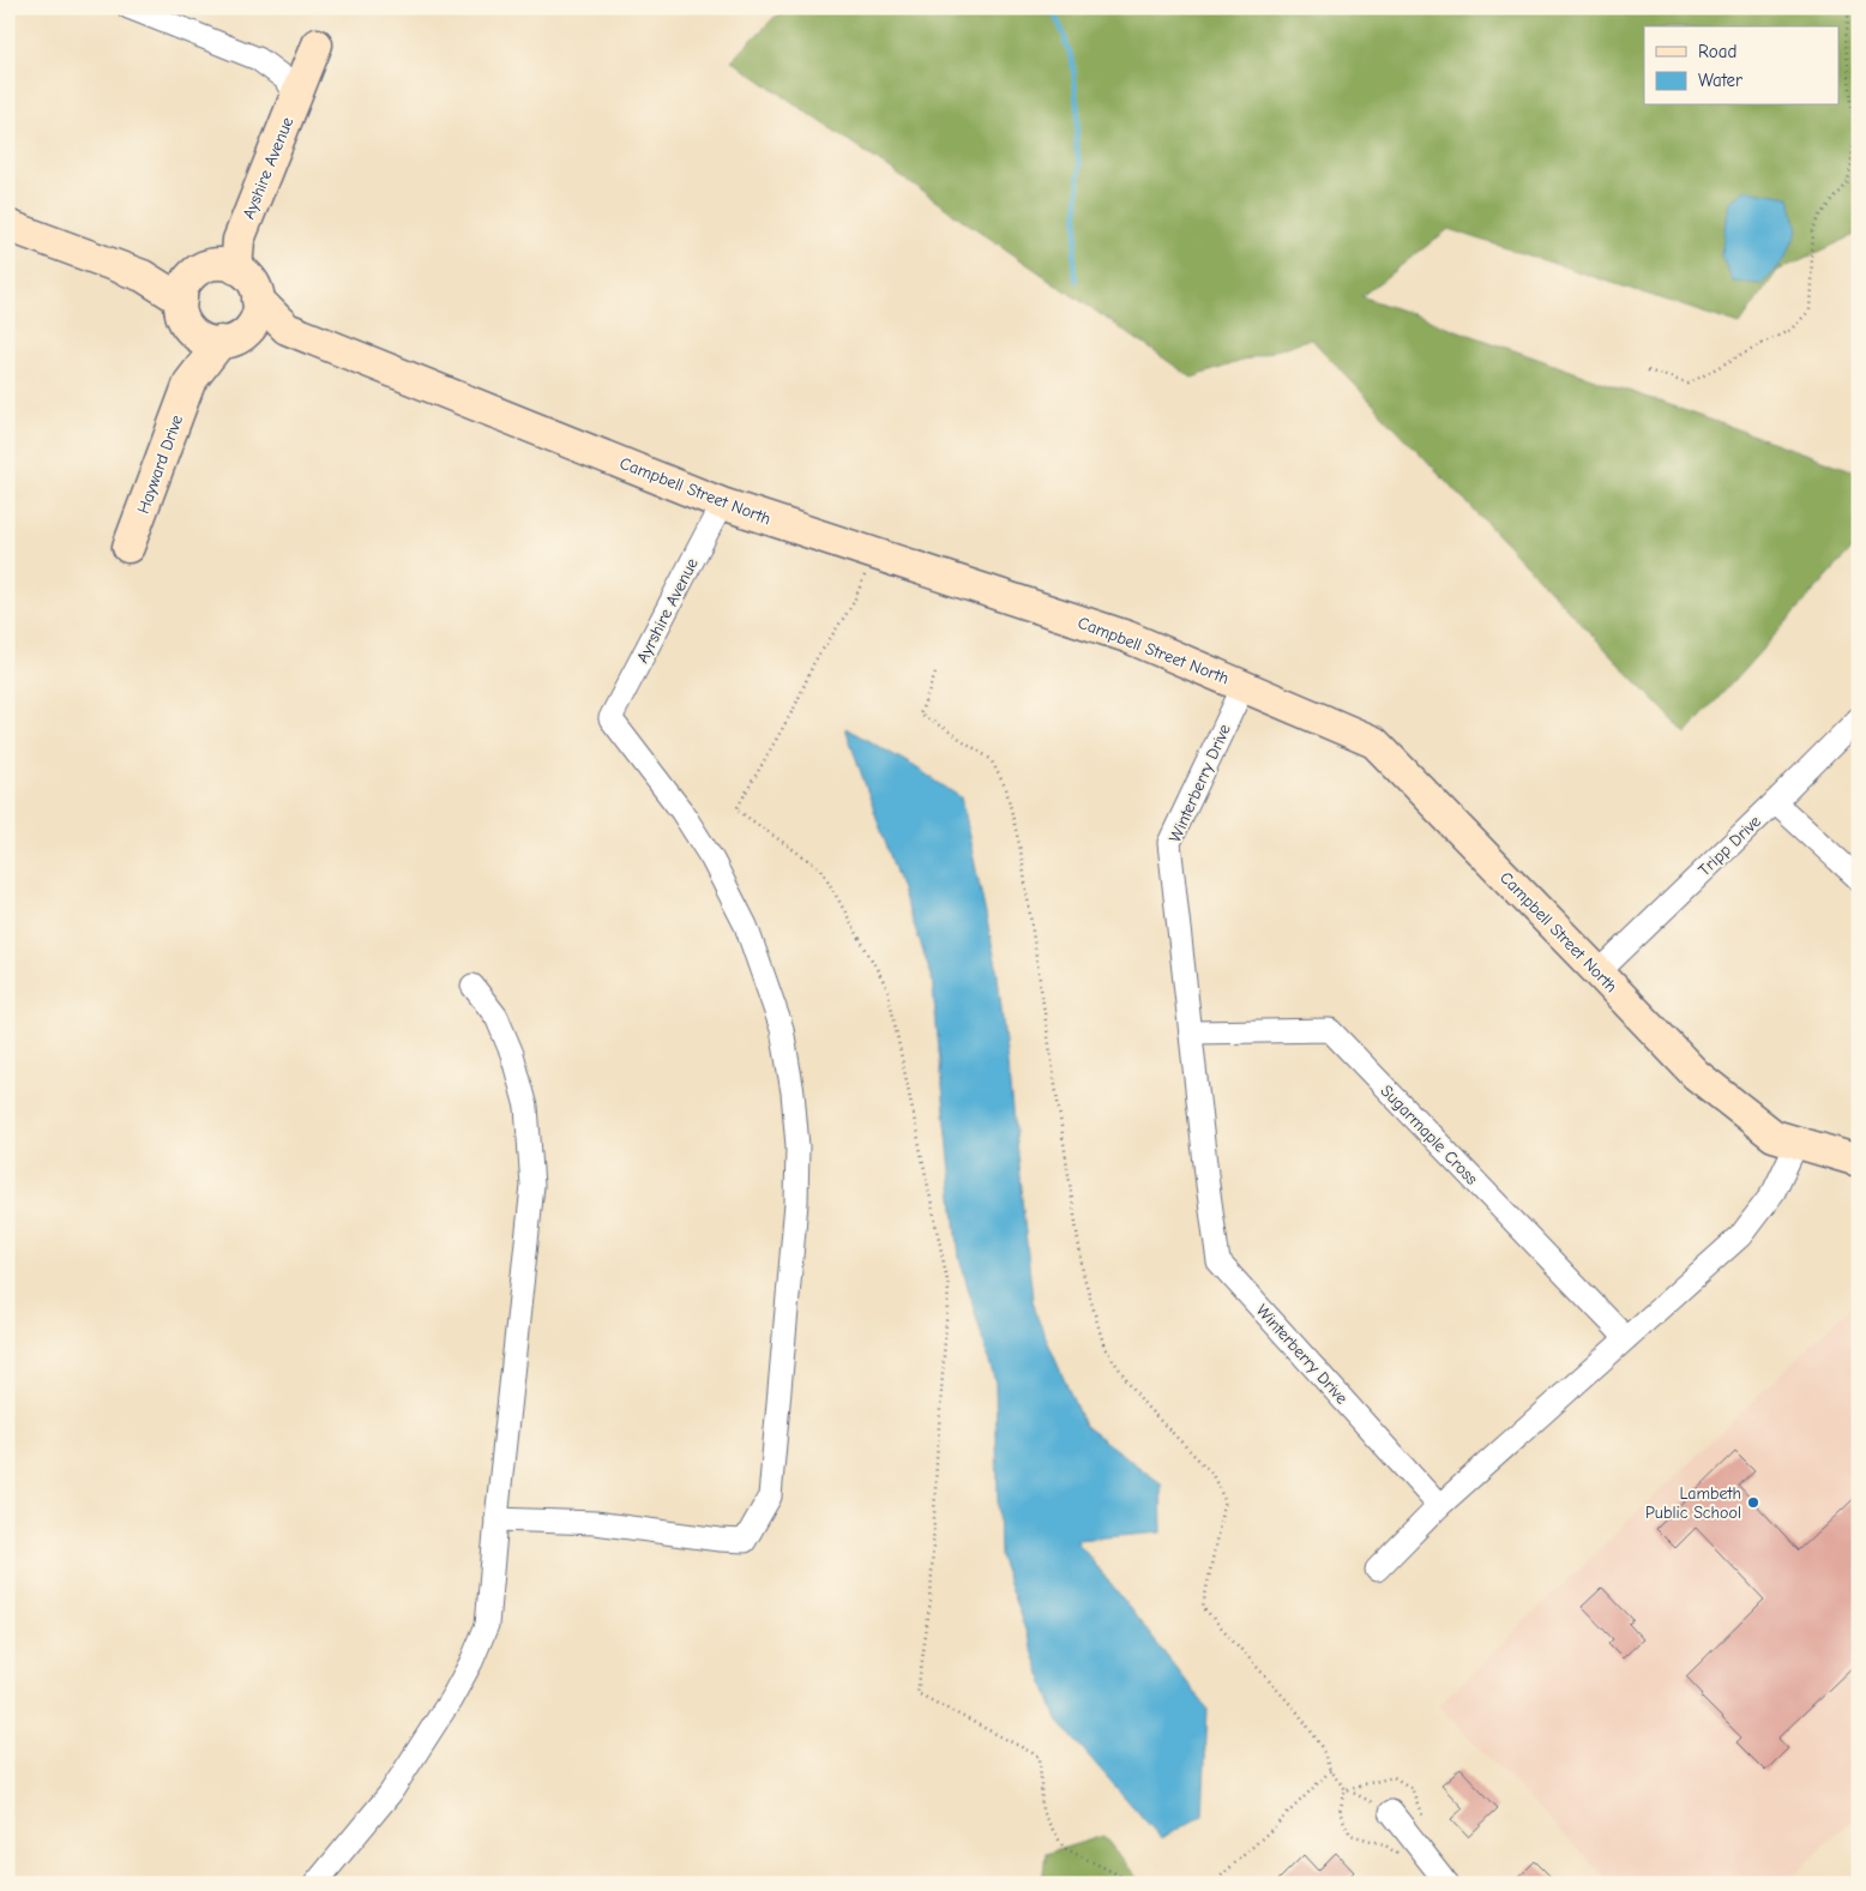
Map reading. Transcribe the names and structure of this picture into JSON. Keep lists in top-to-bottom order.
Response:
{
  "streets": {
    "street": [
      "Ayshire Avenue",
      "Hayward Drive",
      "Campbell Street North",
      "Ayrshire Avenue",
      "Winterberry Drive",
      "Tripp Drive",
      "Sugarmaple Cross"
    ]
  },
  "crossings": [
    ["Ayshire Avenue", "Hayward Drive"],
    ["Ayshire Avenue", "Campbell Street North"],
    ["Hayward Drive", "Campbell Street North"],
    ["Campbell Street North", "Ayrshire Avenue"],
    ["Campbell Street North", "Winterberry Drive"],
    ["Campbell Street North", "Tripp Drive"],
    ["Winterberry Drive", "Sugarmaple Cross"]
  ],
  "places": ["Lambeth Public School"],
  "legend": ["Road", "Water"]
}
